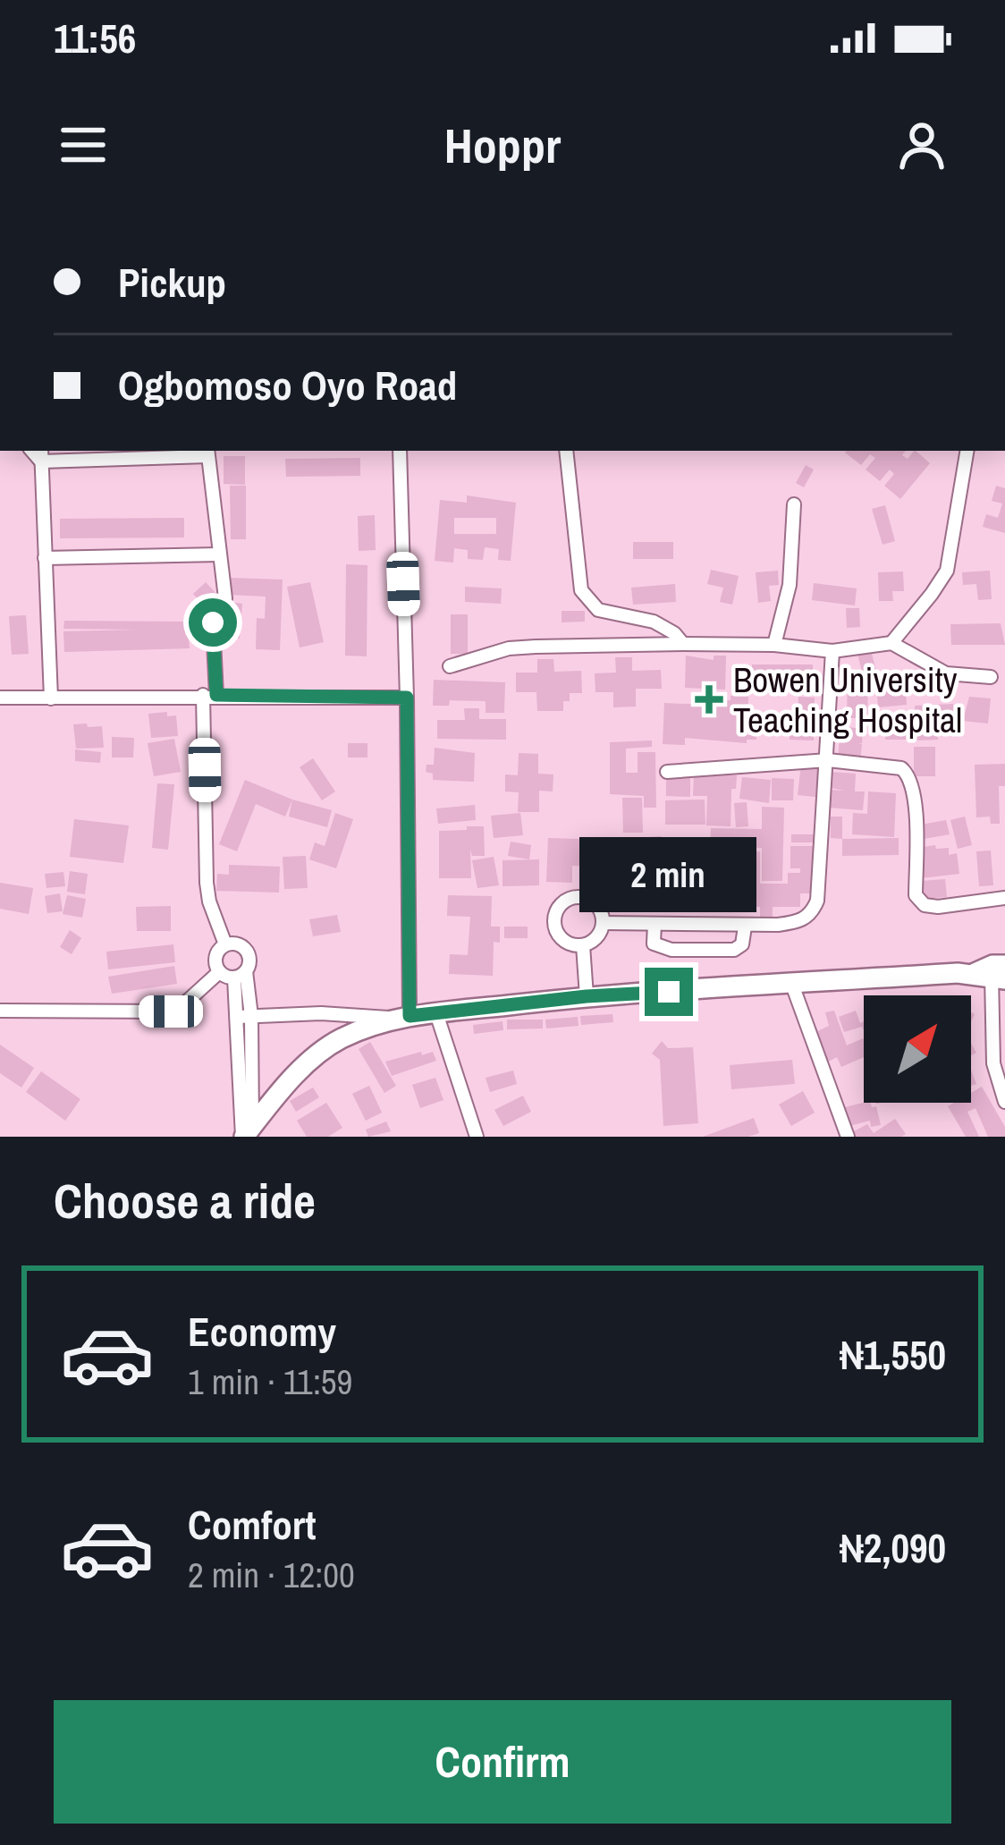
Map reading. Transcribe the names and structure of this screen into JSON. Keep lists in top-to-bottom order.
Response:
{
  "places": {
    "health": ["Bowen University Teaching Hospital"]
  },
  "north": "top right",
  "page": {
    "status": "11:56",
    "header": "Hoppr",
    "banner": ["Pickup", "Ogbomoso Oyo Road"],
    "bubble": "2 min",
    "heading": "Choose a ride",
    "list": [
      {
        "name": "Economy",
        "note": "1 min · 11:59",
        "value": "₦1,550"
      },
      {
        "name": "Comfort",
        "note": "2 min · 12:00",
        "value": "₦2,090"
      }
    ],
    "buttons": "Confirm"
  }
}
